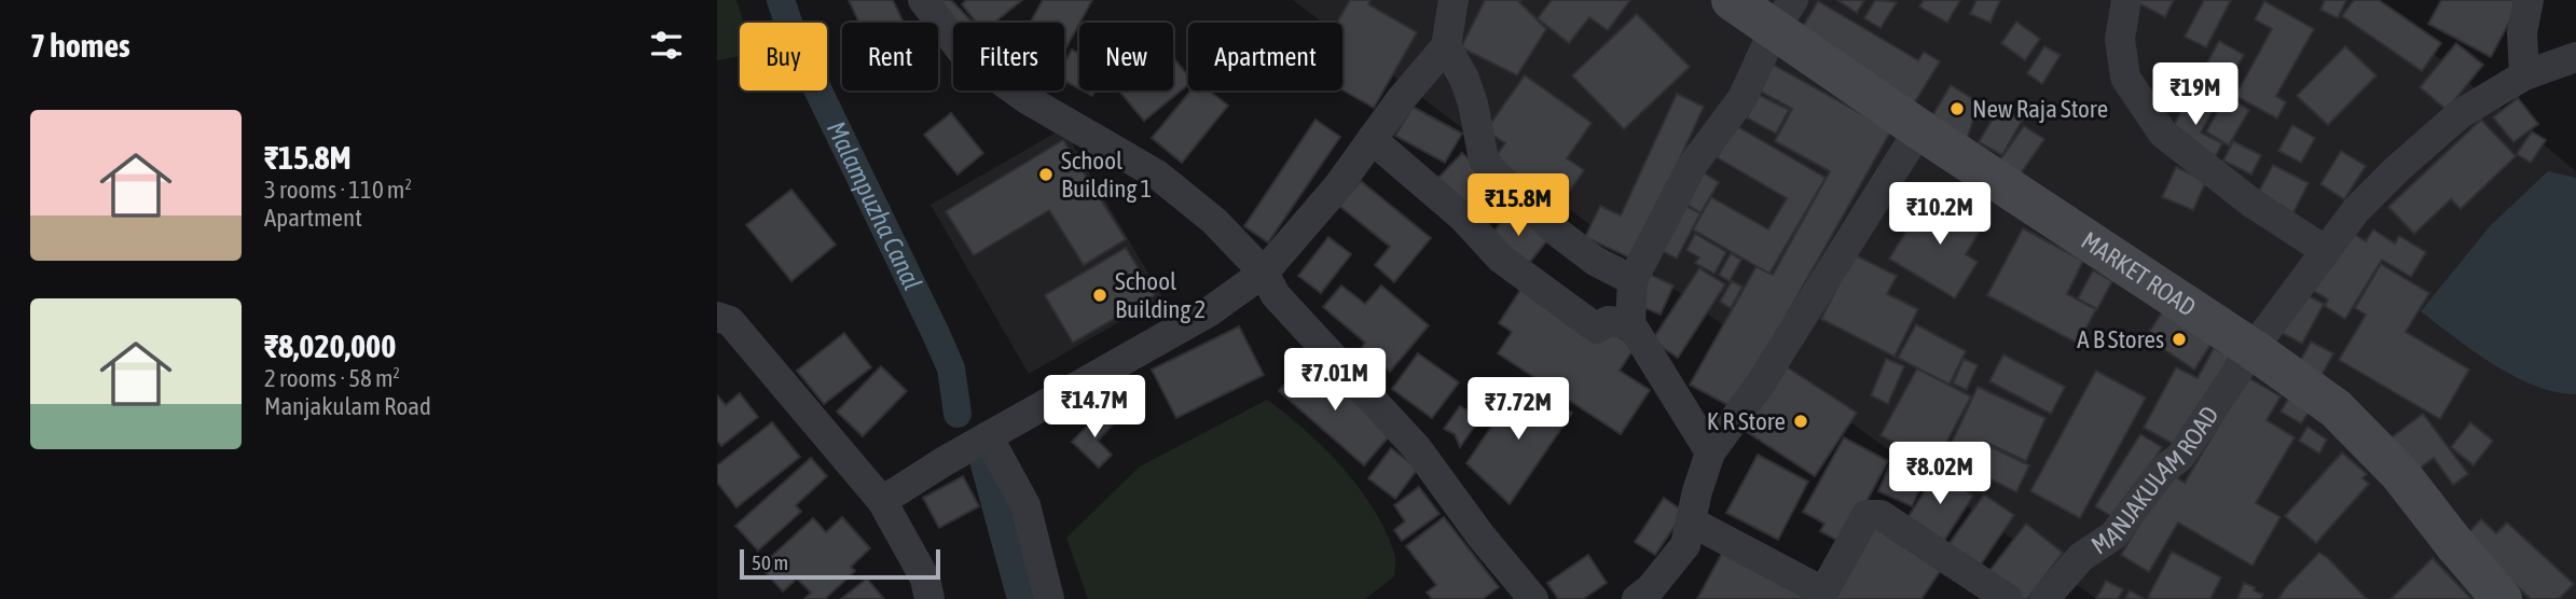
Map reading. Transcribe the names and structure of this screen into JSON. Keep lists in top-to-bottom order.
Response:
{
  "streets": {
    "main road": ["MARKET ROAD"],
    "street": ["MANJAKULAM ROAD"]
  },
  "crossings": [
    ["MARKET ROAD", "MANJAKULAM ROAD"]
  ],
  "water": ["Malampuzha Canal"],
  "places": [
    "New Raja Store",
    "School Building 1",
    "School Building 2",
    "A B Stores",
    "K R Store"
  ],
  "scale_bar": "50 m",
  "page": {
    "heading": "7 homes",
    "chip": [
      "Buy",
      "Rent",
      "Filters",
      "New",
      "Apartment"
    ],
    "price": [
      "₹19M",
      "₹15.8M",
      "₹10.2M",
      "₹7.01M",
      "₹14.7M",
      "₹7.72M",
      "₹8.02M"
    ],
    "list": [
      {
        "name": "₹15.8M",
        "note": "3 rooms · 110 m² · Apartment"
      },
      {
        "name": "₹8,020,000",
        "note": "2 rooms · 58 m² · Manjakulam Road"
      }
    ],
    "scale": "50 m"
  }
}
